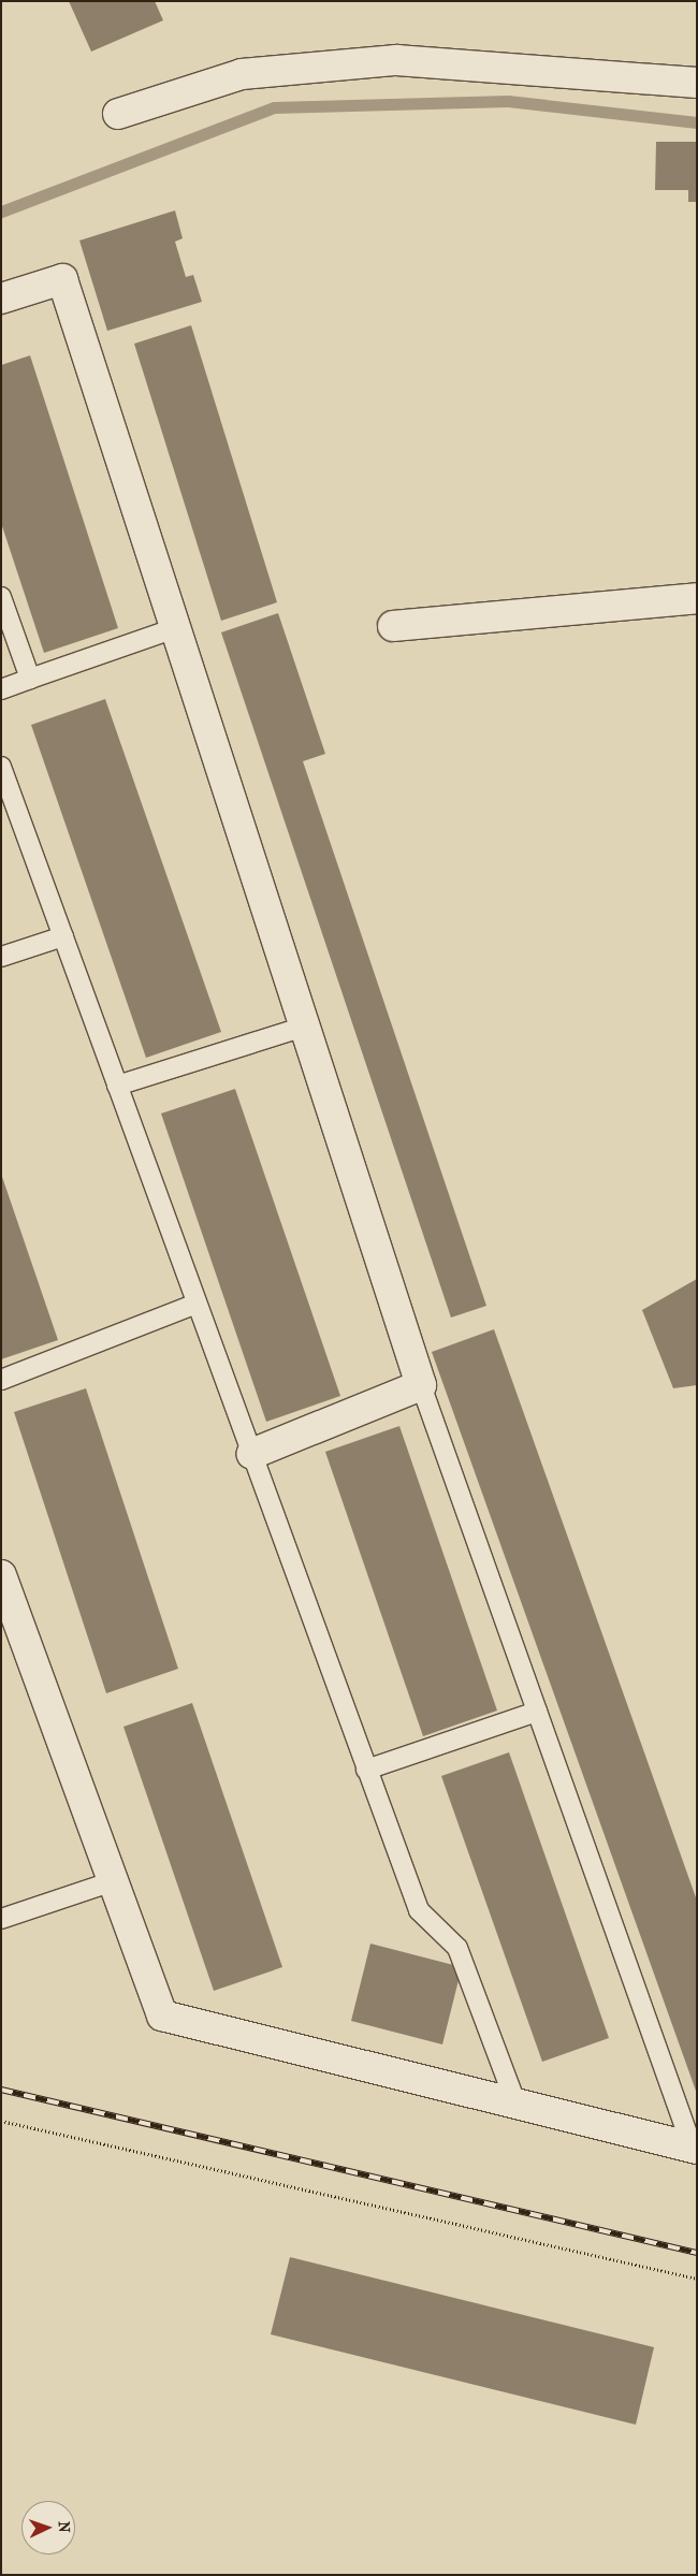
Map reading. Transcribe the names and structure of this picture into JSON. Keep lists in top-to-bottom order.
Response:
{
  "north": "right"
}
